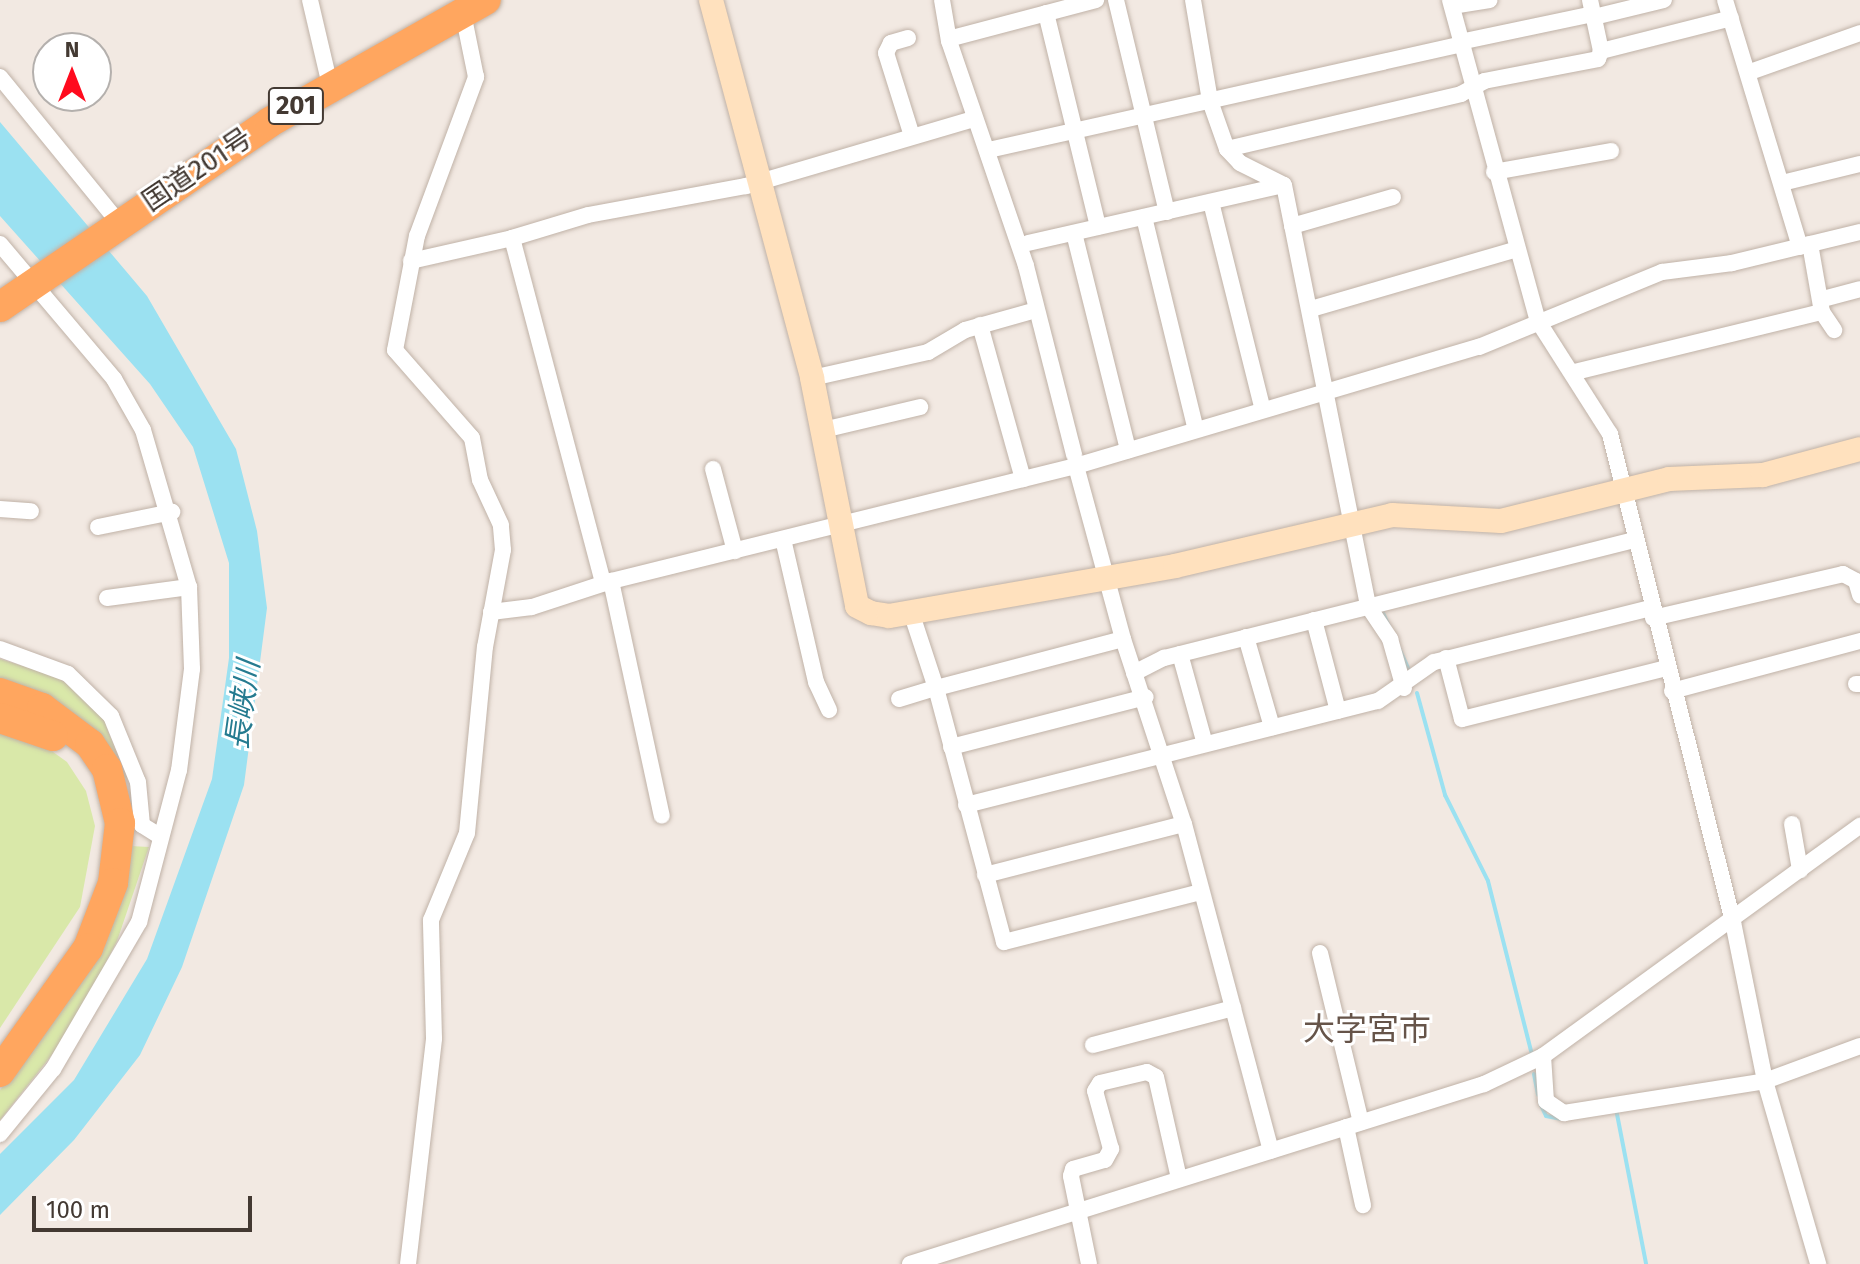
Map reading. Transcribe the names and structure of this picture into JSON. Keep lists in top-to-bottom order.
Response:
{
  "streets": {
    "highway": ["201", "国道201号"]
  },
  "districts": ["大字宮市"],
  "water": ["長峡川"],
  "scale_bar": "100 m",
  "north": "top"
}
